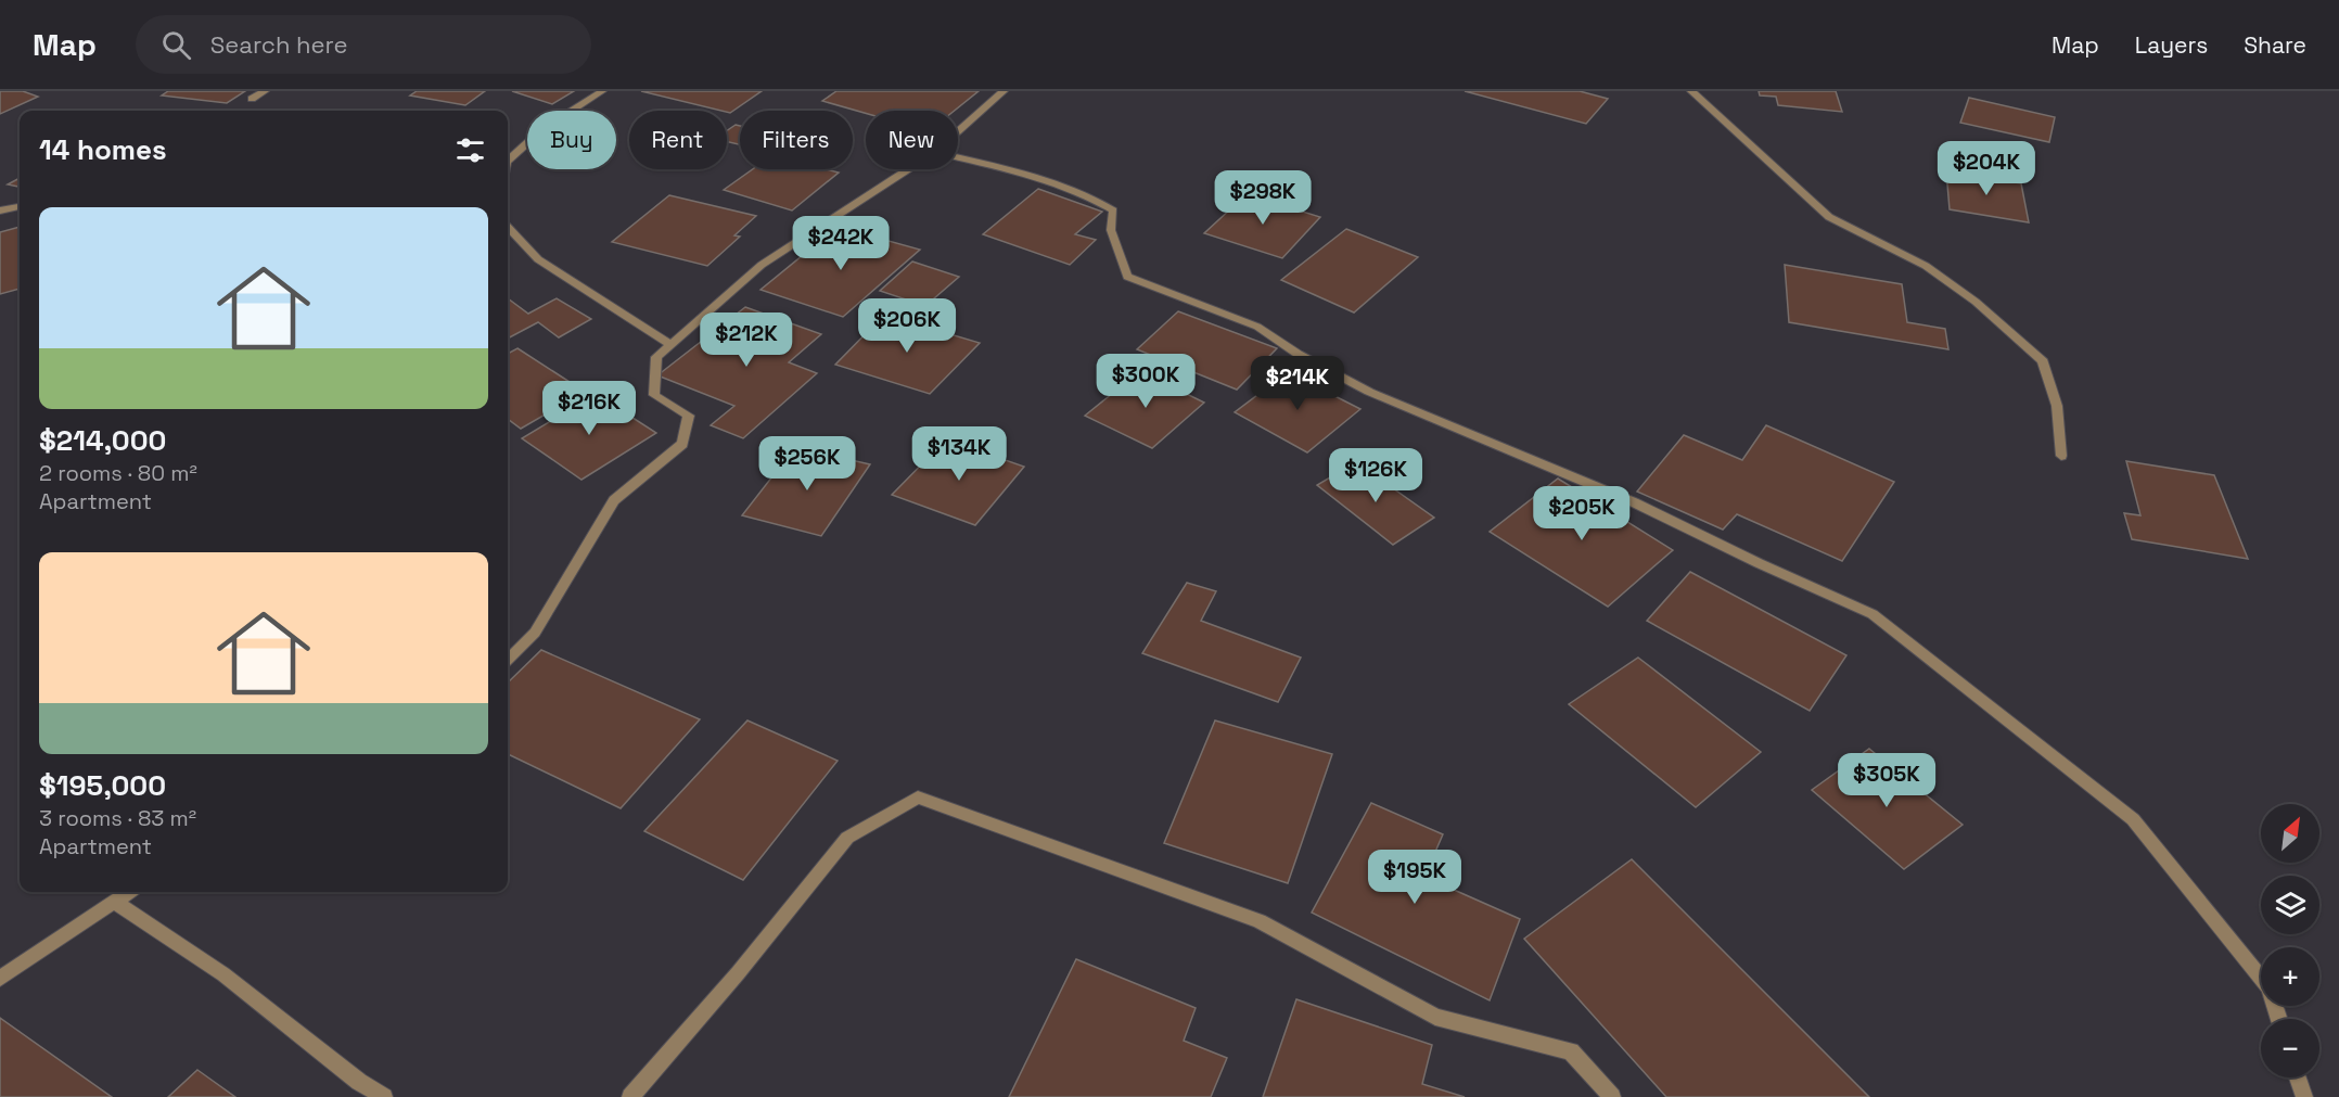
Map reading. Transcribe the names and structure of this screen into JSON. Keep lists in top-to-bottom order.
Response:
{
  "north": "top right",
  "page": {
    "header": "Map",
    "search": "Search here",
    "nav": ["Map", "Layers", "Share"],
    "chip": [
      "Buy",
      "Rent",
      "Filters",
      "New"
    ],
    "heading": "14 homes",
    "price": [
      "$204K",
      "$298K",
      "$242K",
      "$206K",
      "$212K",
      "$300K",
      "$214K",
      "$216K",
      "$134K",
      "$256K",
      "$126K",
      "$205K",
      "$305K",
      "$195K"
    ],
    "list": [
      {
        "name": "$214,000",
        "note": "2 rooms · 80 m² · Apartment"
      },
      {
        "name": "$195,000",
        "note": "3 rooms · 83 m² · Apartment"
      }
    ],
    "map_buttons": ["+", "−"]
  }
}
